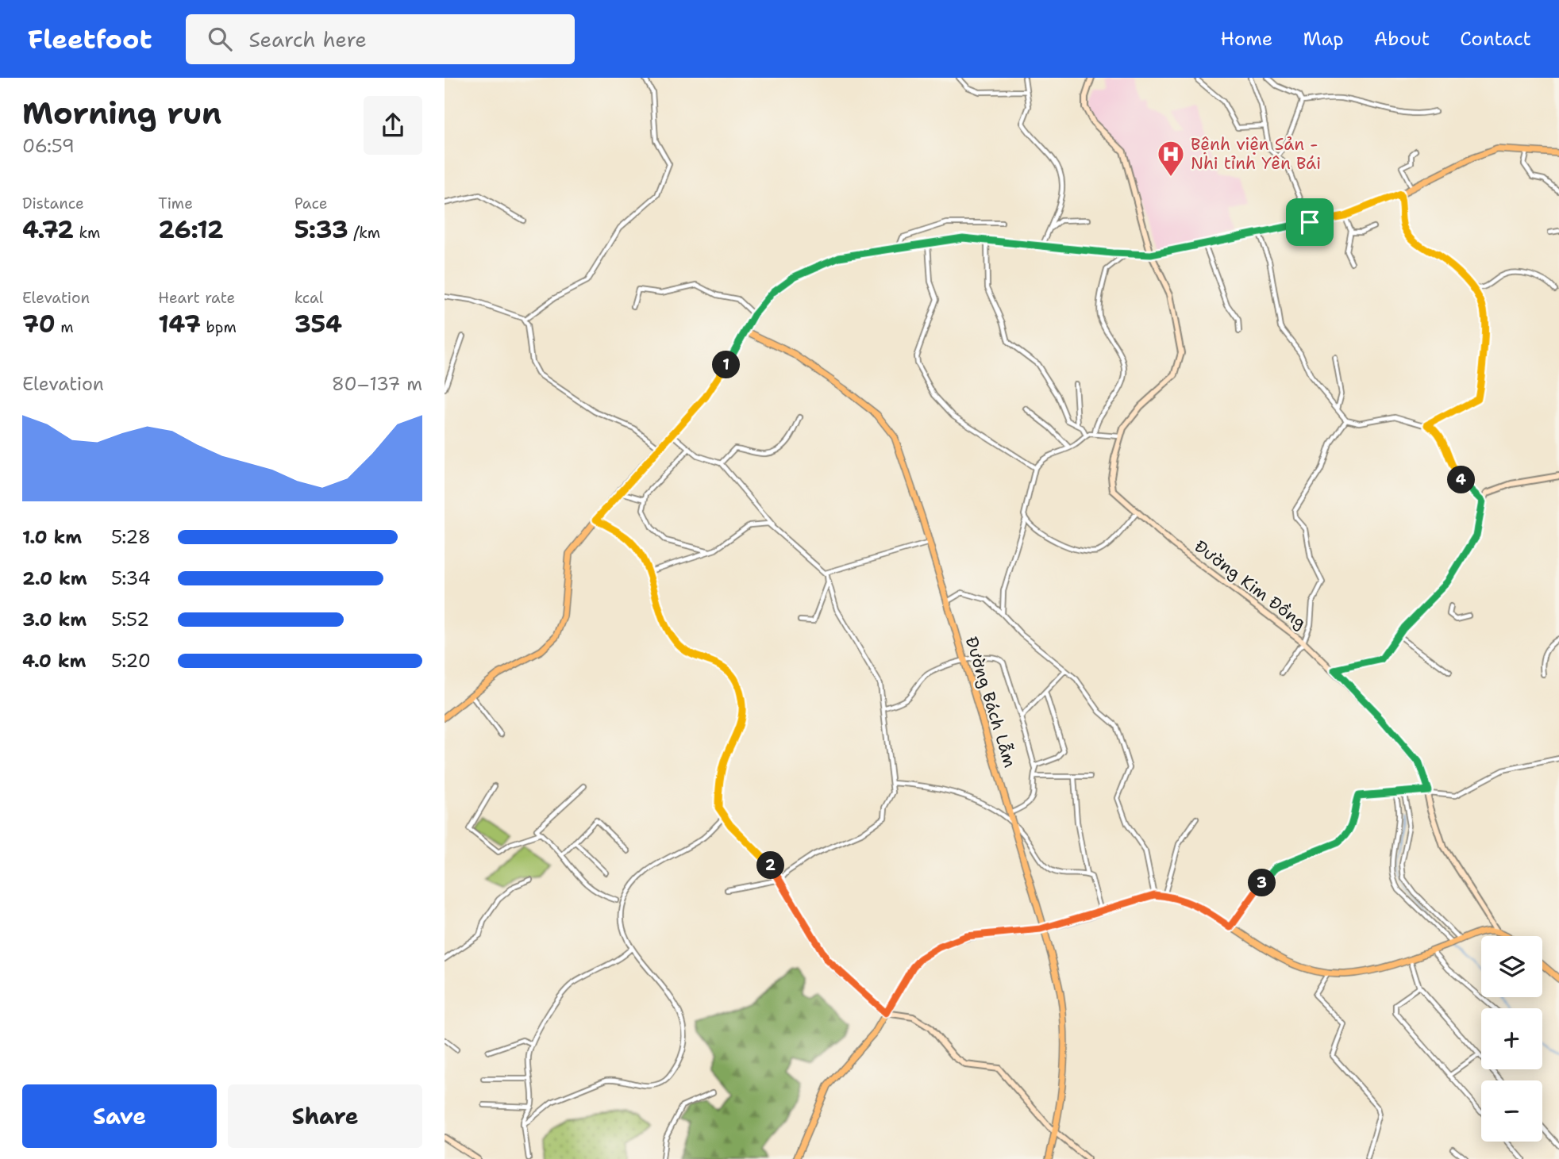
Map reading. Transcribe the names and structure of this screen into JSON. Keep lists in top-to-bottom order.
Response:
{
  "streets": {
    "main road": ["Đường Bách Lẫm"],
    "street": ["Đường Kim Đồng"]
  },
  "places": {
    "hospital": ["Bệnh viện Sản - Nhi tỉnh Yên Bái"]
  },
  "page": {
    "header": "Fleetfoot",
    "search": "Search here",
    "nav": [
      "Home",
      "Map",
      "About",
      "Contact"
    ],
    "heading": ["Morning run", "06:59"],
    "stats": [
      ["Distance", "4.72 km"],
      ["Time", "26:12"],
      ["Pace", "5:33 /km"],
      ["Elevation", "70 m"],
      ["Heart rate", "147 bpm"],
      ["kcal", "354"]
    ],
    "pins": [
      "1",
      "4",
      "2",
      "3"
    ],
    "chart": ["Elevation", "80–137 m"],
    "list": [
      {
        "name": "1.0 km",
        "note": "5:28"
      },
      {
        "name": "2.0 km",
        "note": "5:34"
      },
      {
        "name": "3.0 km",
        "note": "5:52"
      },
      {
        "name": "4.0 km",
        "note": "5:20"
      }
    ],
    "map_buttons": ["+", "−"],
    "buttons": ["Save", "Share"]
  }
}
